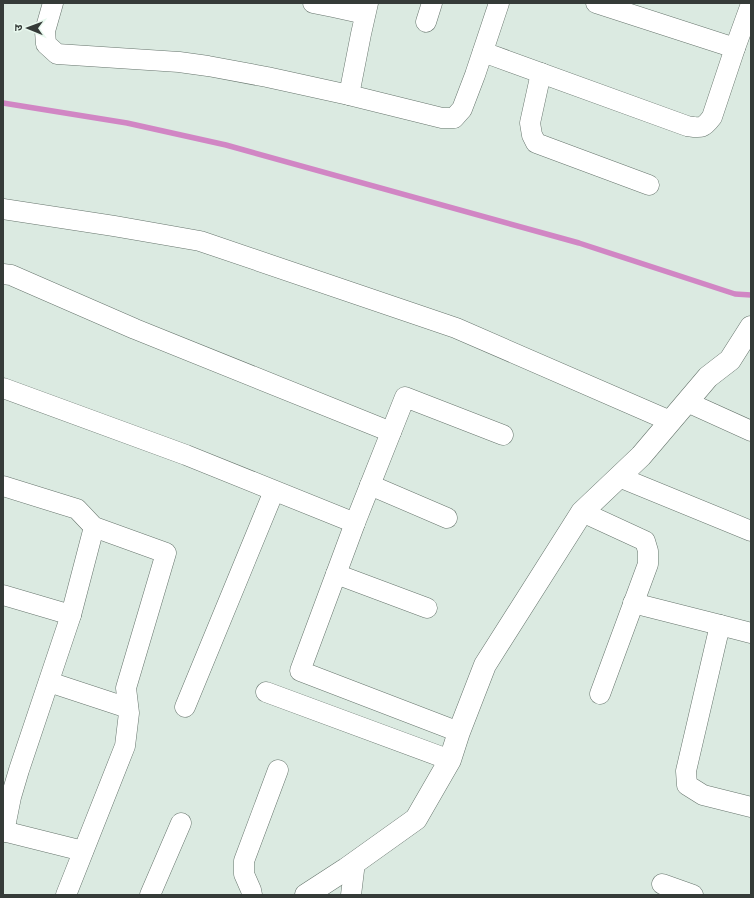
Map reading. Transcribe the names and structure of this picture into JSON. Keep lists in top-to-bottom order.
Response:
{
  "north": "left"
}
